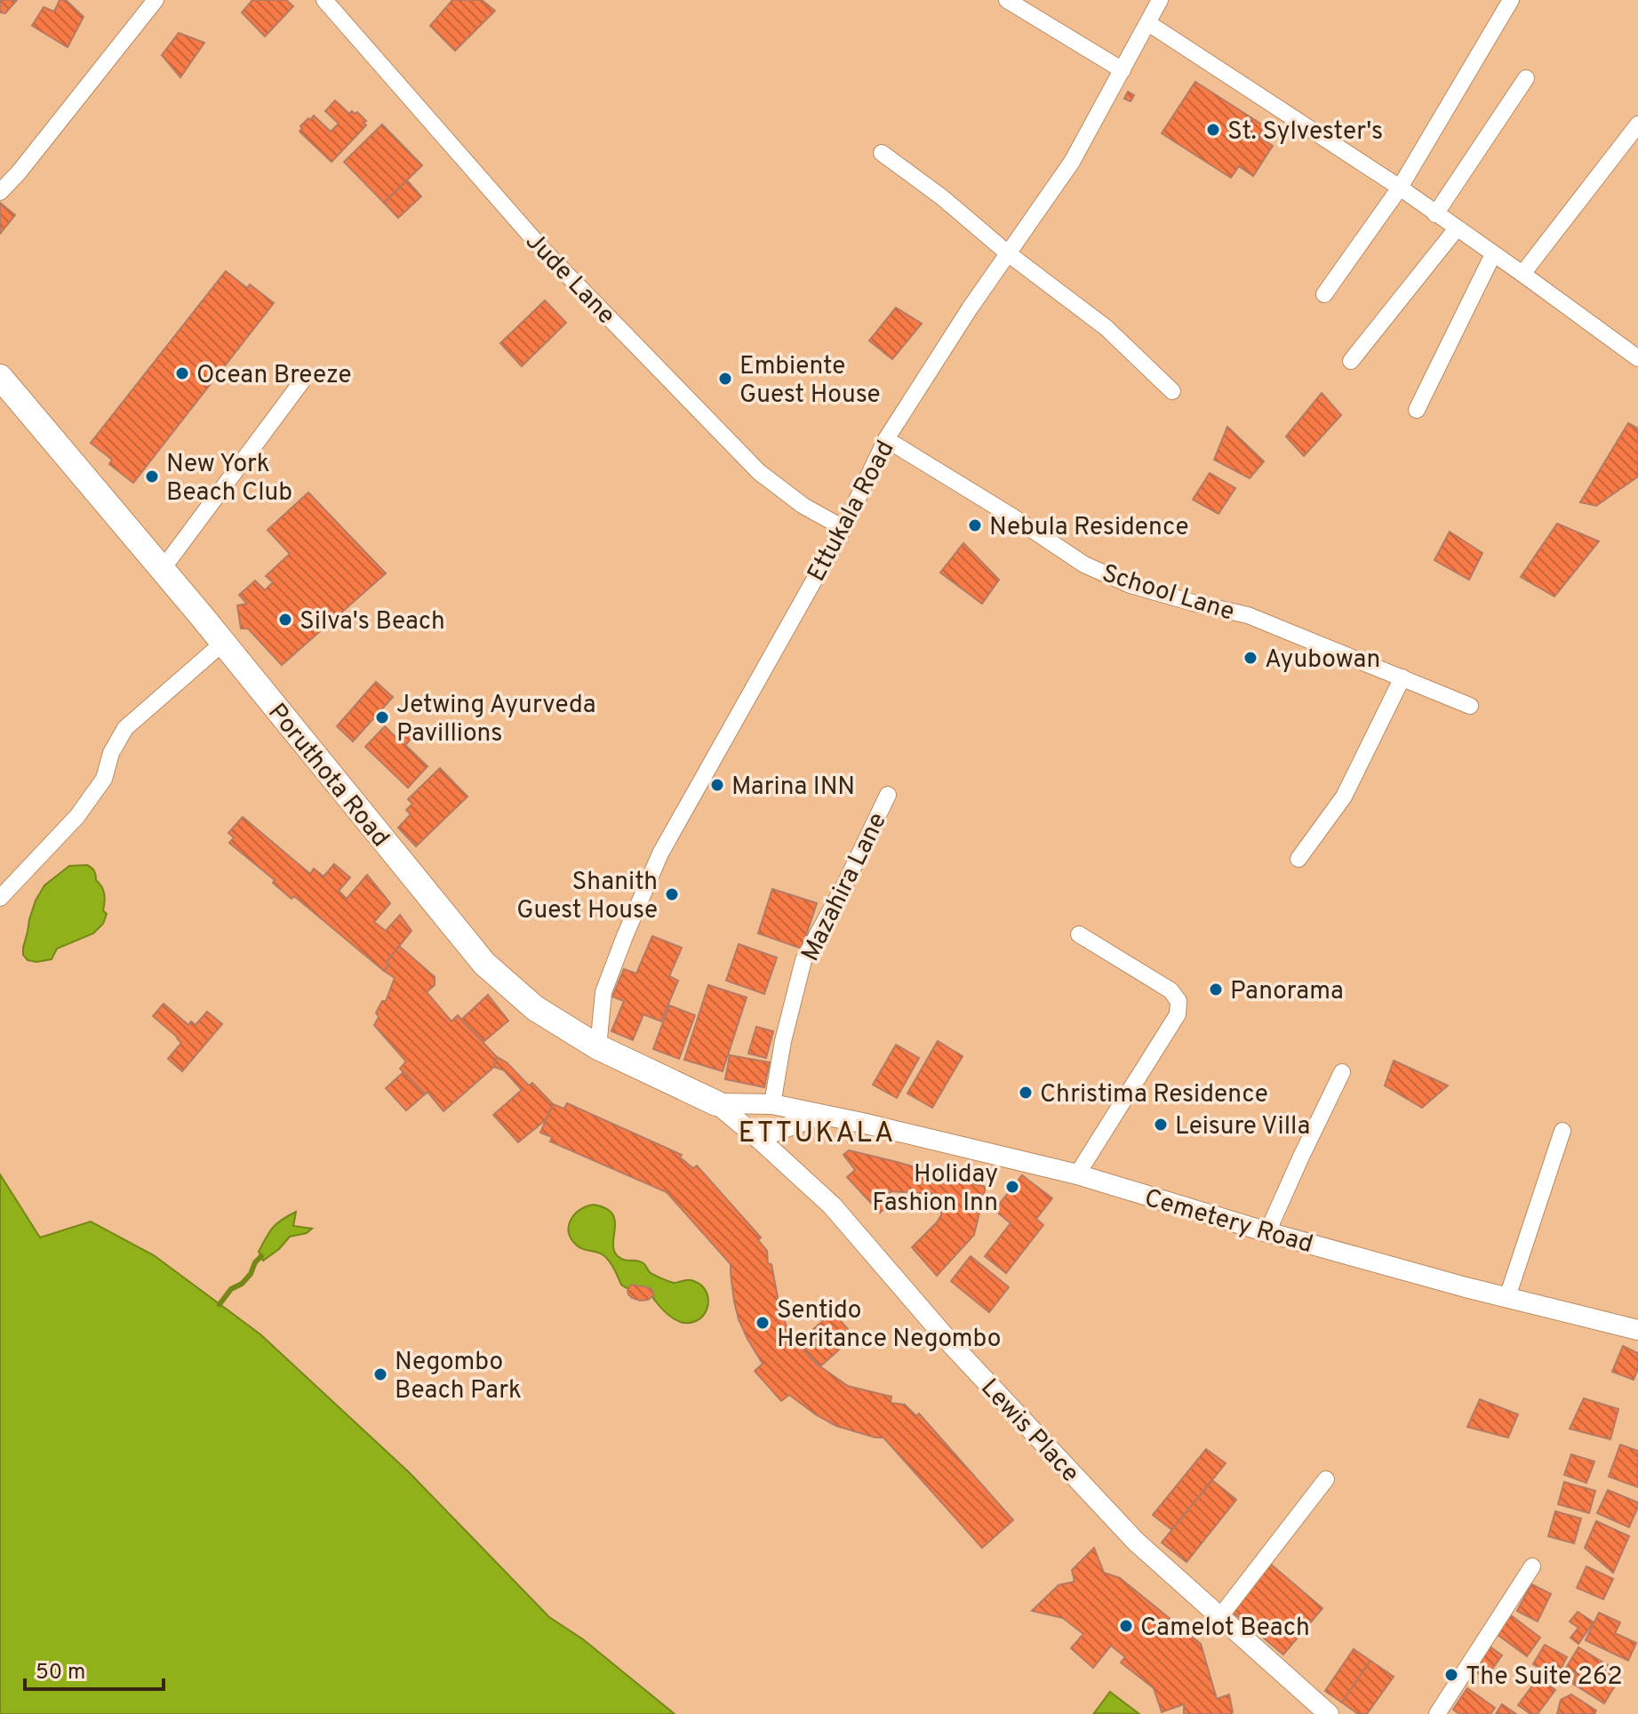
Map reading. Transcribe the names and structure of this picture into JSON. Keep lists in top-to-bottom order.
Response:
{
  "streets": {
    "main road": ["Poruthota Road"],
    "street": [
      "Jude Lane",
      "Ettukala Road",
      "School Lane",
      "Mazahira Lane",
      "Cemetery Road",
      "Lewis Place"
    ]
  },
  "crossings": [
    ["Jude Lane", "Ettukala Road"],
    ["Ettukala Road", "School Lane"],
    ["Ettukala Road", "Poruthota Road"],
    ["Poruthota Road", "Cemetery Road"],
    ["Poruthota Road", "Lewis Place"],
    ["Mazahira Lane", "Cemetery Road"],
    ["Cemetery Road", "Lewis Place"]
  ],
  "districts": ["ETTUKALA"],
  "places": [
    "St. Sylvester's",
    "Ocean Breeze",
    "Embiente Guest House",
    "New York Beach Club",
    "Nebula Residence",
    "Silva's Beach",
    "Ayubowan",
    "Jetwing Ayurveda Pavillions",
    "Marina INN",
    "Shanith Guest House",
    "Panorama",
    "Christima Residence",
    "Leisure Villa",
    "Holiday Fashion Inn",
    "Sentido Heritance Negombo",
    "Negombo Beach Park",
    "Camelot Beach",
    "The Suite 262"
  ],
  "scale_bar": "50 m"
}
